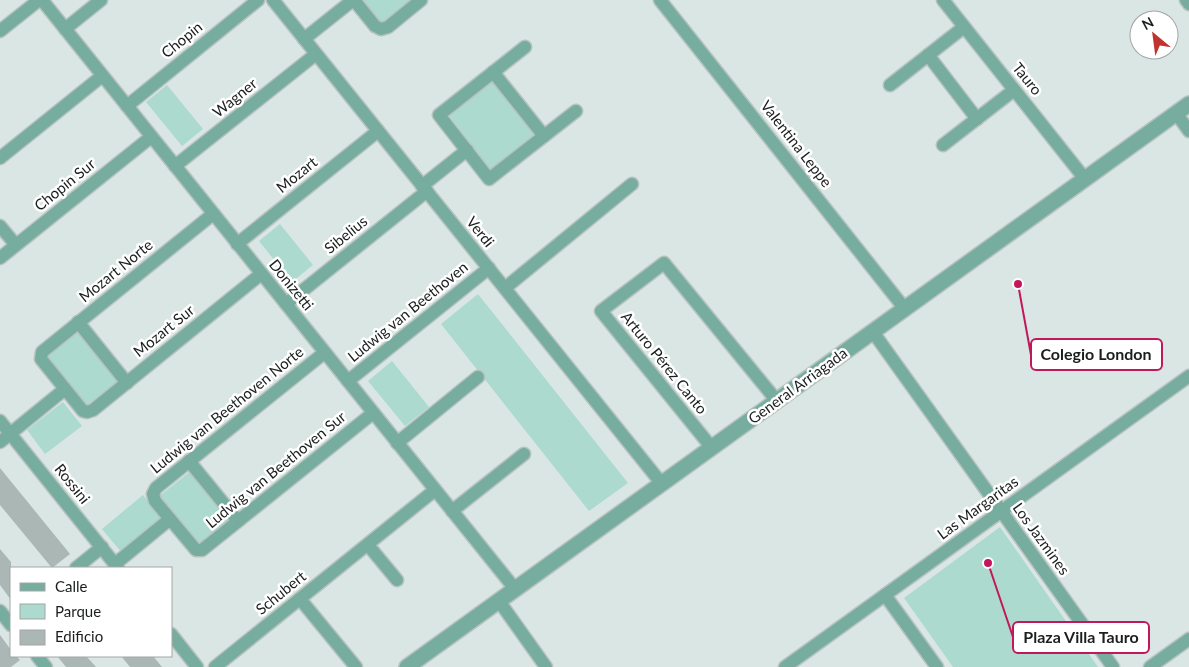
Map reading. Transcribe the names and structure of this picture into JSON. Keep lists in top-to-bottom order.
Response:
{
  "streets": {
    "street": [
      "Chopin",
      "Tauro",
      "Wagner",
      "Valentina Leppe",
      "Mozart",
      "Chopin Sur",
      "Verdi",
      "Sibelius",
      "Mozart Norte",
      "Donizetti",
      "Ludwig van Beethoven",
      "Mozart Sur",
      "Arturo Pérez Canto",
      "General Arriagada",
      "Ludwig van Beethoven Norte",
      "Ludwig van Beethoven Sur",
      "Rossini",
      "Las Margaritas",
      "Los Jazmines",
      "Schubert"
    ]
  },
  "crossings": [
    ["Chopin", "Donizetti"],
    ["Tauro", "General Arriagada"],
    ["Wagner", "Verdi"],
    ["Wagner", "Donizetti"],
    ["Valentina Leppe", "General Arriagada"],
    ["Mozart", "Verdi"],
    ["Mozart", "Donizetti"],
    ["Chopin Sur", "Donizetti"],
    ["Verdi", "Sibelius"],
    ["Verdi", "Ludwig van Beethoven"],
    ["Verdi", "General Arriagada"],
    ["Sibelius", "Donizetti"],
    ["Mozart Norte", "Donizetti"],
    ["Mozart Norte", "Mozart Sur"],
    ["Donizetti", "Ludwig van Beethoven"],
    ["Donizetti", "Mozart Sur"],
    ["Donizetti", "General Arriagada"],
    ["Donizetti", "Ludwig van Beethoven Norte"],
    ["Donizetti", "Ludwig van Beethoven Sur"],
    ["Donizetti", "Schubert"],
    ["Arturo Pérez Canto", "General Arriagada"],
    ["General Arriagada", "Los Jazmines"],
    ["Ludwig van Beethoven Norte", "Ludwig van Beethoven Sur"],
    ["Las Margaritas", "Los Jazmines"]
  ],
  "places": ["Colegio London", "Plaza Villa Tauro"],
  "legend": ["Calle", "Parque", "Edificio"],
  "north": "top left"
}
